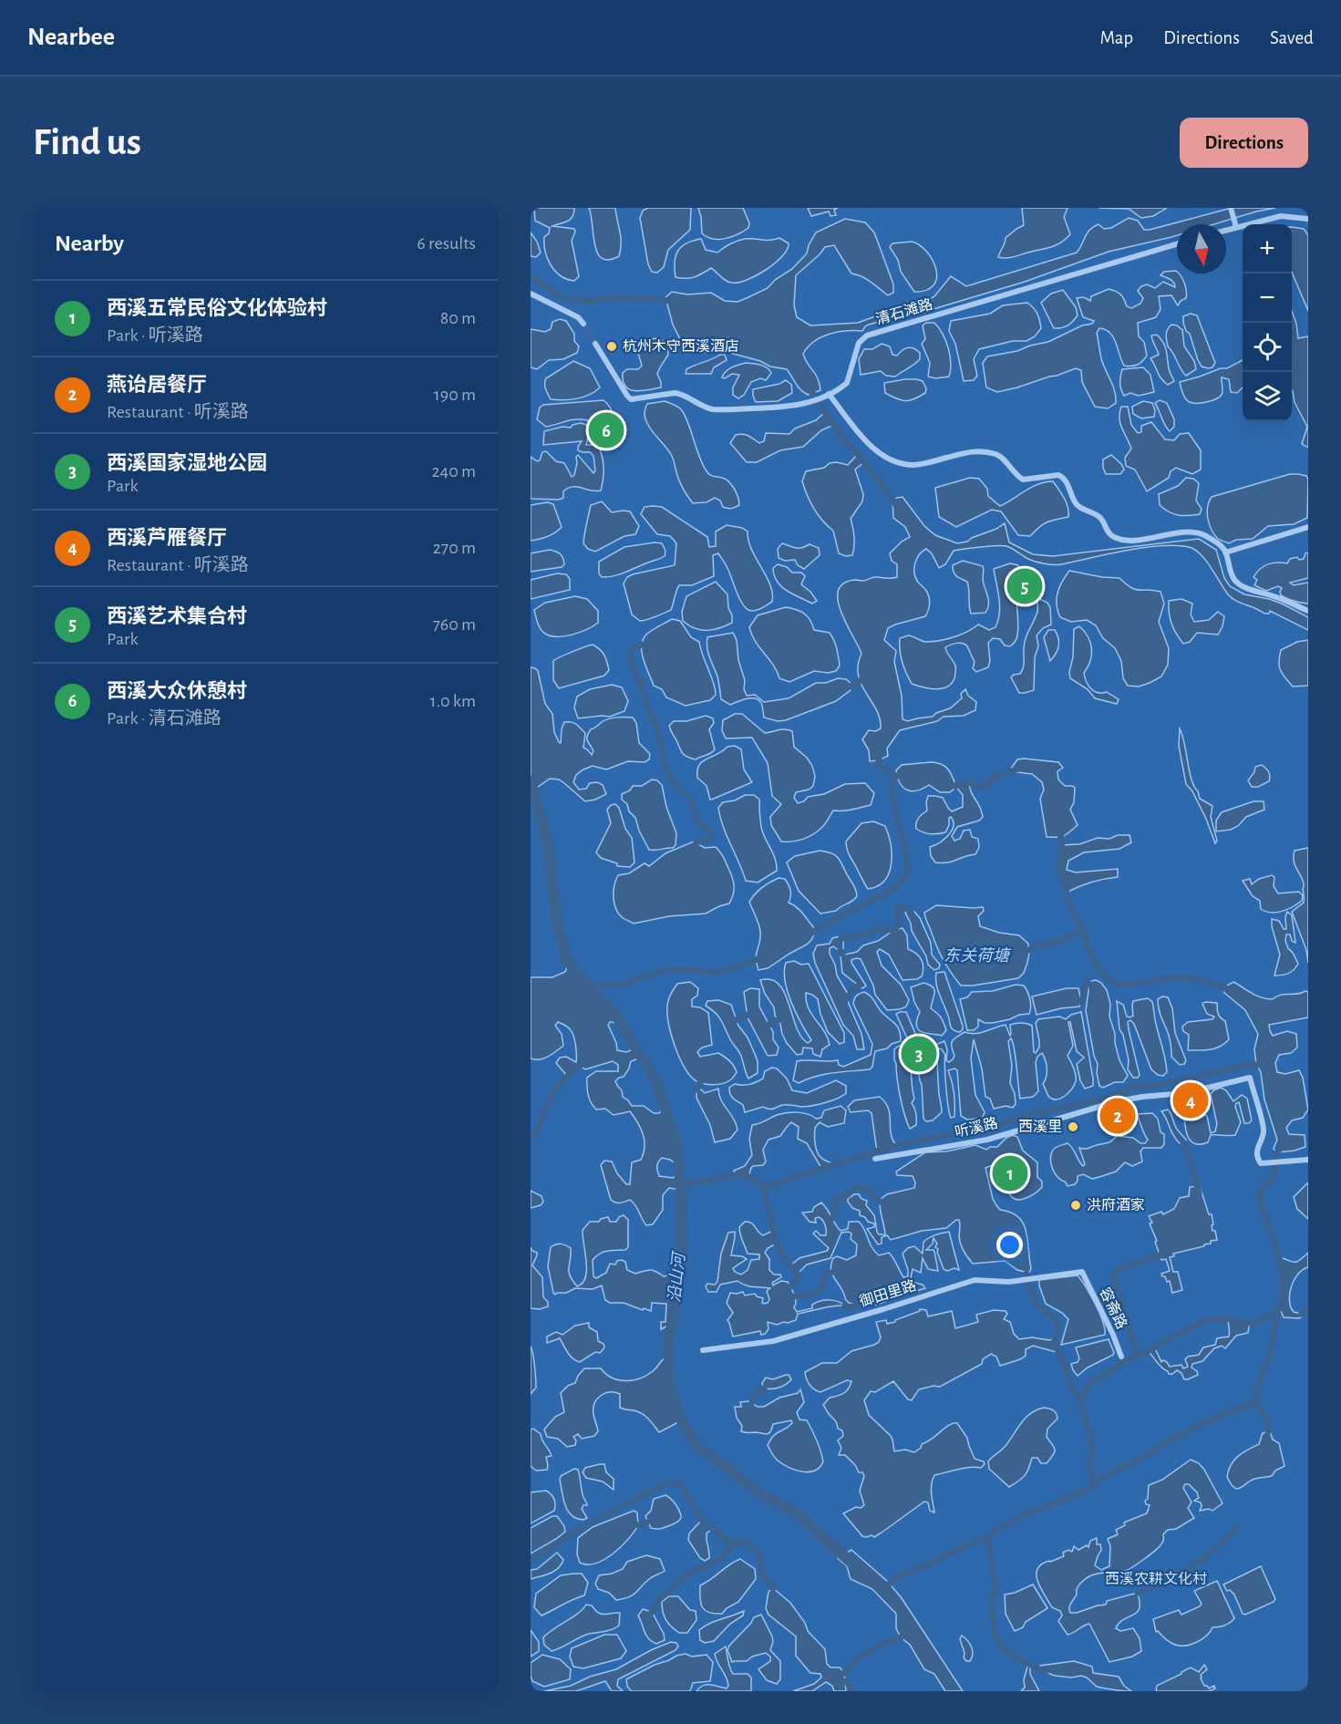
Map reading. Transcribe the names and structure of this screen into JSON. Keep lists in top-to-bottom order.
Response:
{
  "streets": {
    "street": [
      "清石滩路",
      "听溪路",
      "御田里路",
      "容斋路"
    ]
  },
  "crossings": [
    ["御田里路", "容斋路"]
  ],
  "water": ["东关荷塘", "沿山河"],
  "parks": ["西溪农耕文化村"],
  "places": ["杭州木守西溪酒店", "西溪里", "洪府酒家"],
  "north": "bottom",
  "page": {
    "header": "Nearbee",
    "nav": ["Map", "Directions", "Saved"],
    "buttons": "Directions",
    "title": "Find us",
    "heading": ["Nearby", "6 results"],
    "map_buttons": ["+", "−"],
    "list": [
      {
        "mark": "1",
        "name": "西溪五常民俗文化体验村",
        "note": "Park · 听溪路",
        "value": "80 m"
      },
      {
        "mark": "2",
        "name": "燕诒居餐厅",
        "note": "Restaurant · 听溪路",
        "value": "190 m"
      },
      {
        "mark": "3",
        "name": "西溪国家湿地公园",
        "note": "Park",
        "value": "240 m"
      },
      {
        "mark": "4",
        "name": "西溪芦雁餐厅",
        "note": "Restaurant · 听溪路",
        "value": "270 m"
      },
      {
        "mark": "5",
        "name": "西溪艺术集合村",
        "note": "Park",
        "value": "760 m"
      },
      {
        "mark": "6",
        "name": "西溪大众休憩村",
        "note": "Park · 清石滩路",
        "value": "1.0 km"
      }
    ],
    "pins": [
      "6",
      "5",
      "3",
      "4",
      "2",
      "1"
    ]
  }
}
